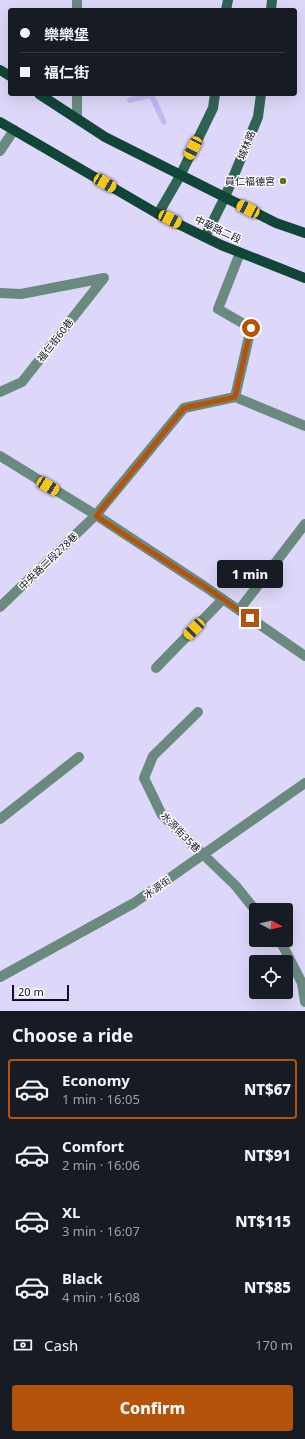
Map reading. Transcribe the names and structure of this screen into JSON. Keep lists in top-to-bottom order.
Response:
{
  "streets": {
    "main road": ["中華路二段"],
    "street": [
      "城林路",
      "福仁街60巷",
      "中央路二段278巷",
      "水源街35巷",
      "水源街"
    ]
  },
  "crossings": [
    ["城林路", "中華路二段"],
    ["水源街35巷", "水源街"]
  ],
  "places": ["員仁福德宮"],
  "scale_bar": "20 m",
  "north": "right",
  "page": {
    "banner": ["樂樂堡", "福仁街"],
    "bubble": "1 min",
    "scale": "20 m",
    "heading": "Choose a ride",
    "list": [
      {
        "name": "Economy",
        "note": "1 min · 16:05",
        "value": "NT$67"
      },
      {
        "name": "Comfort",
        "note": "2 min · 16:06",
        "value": "NT$91"
      },
      {
        "name": "XL",
        "note": "3 min · 16:07",
        "value": "NT$115"
      },
      {
        "name": "Black",
        "note": "4 min · 16:08",
        "value": "NT$85"
      }
    ],
    "pay": ["Cash", "170 m"],
    "buttons": "Confirm"
  }
}
